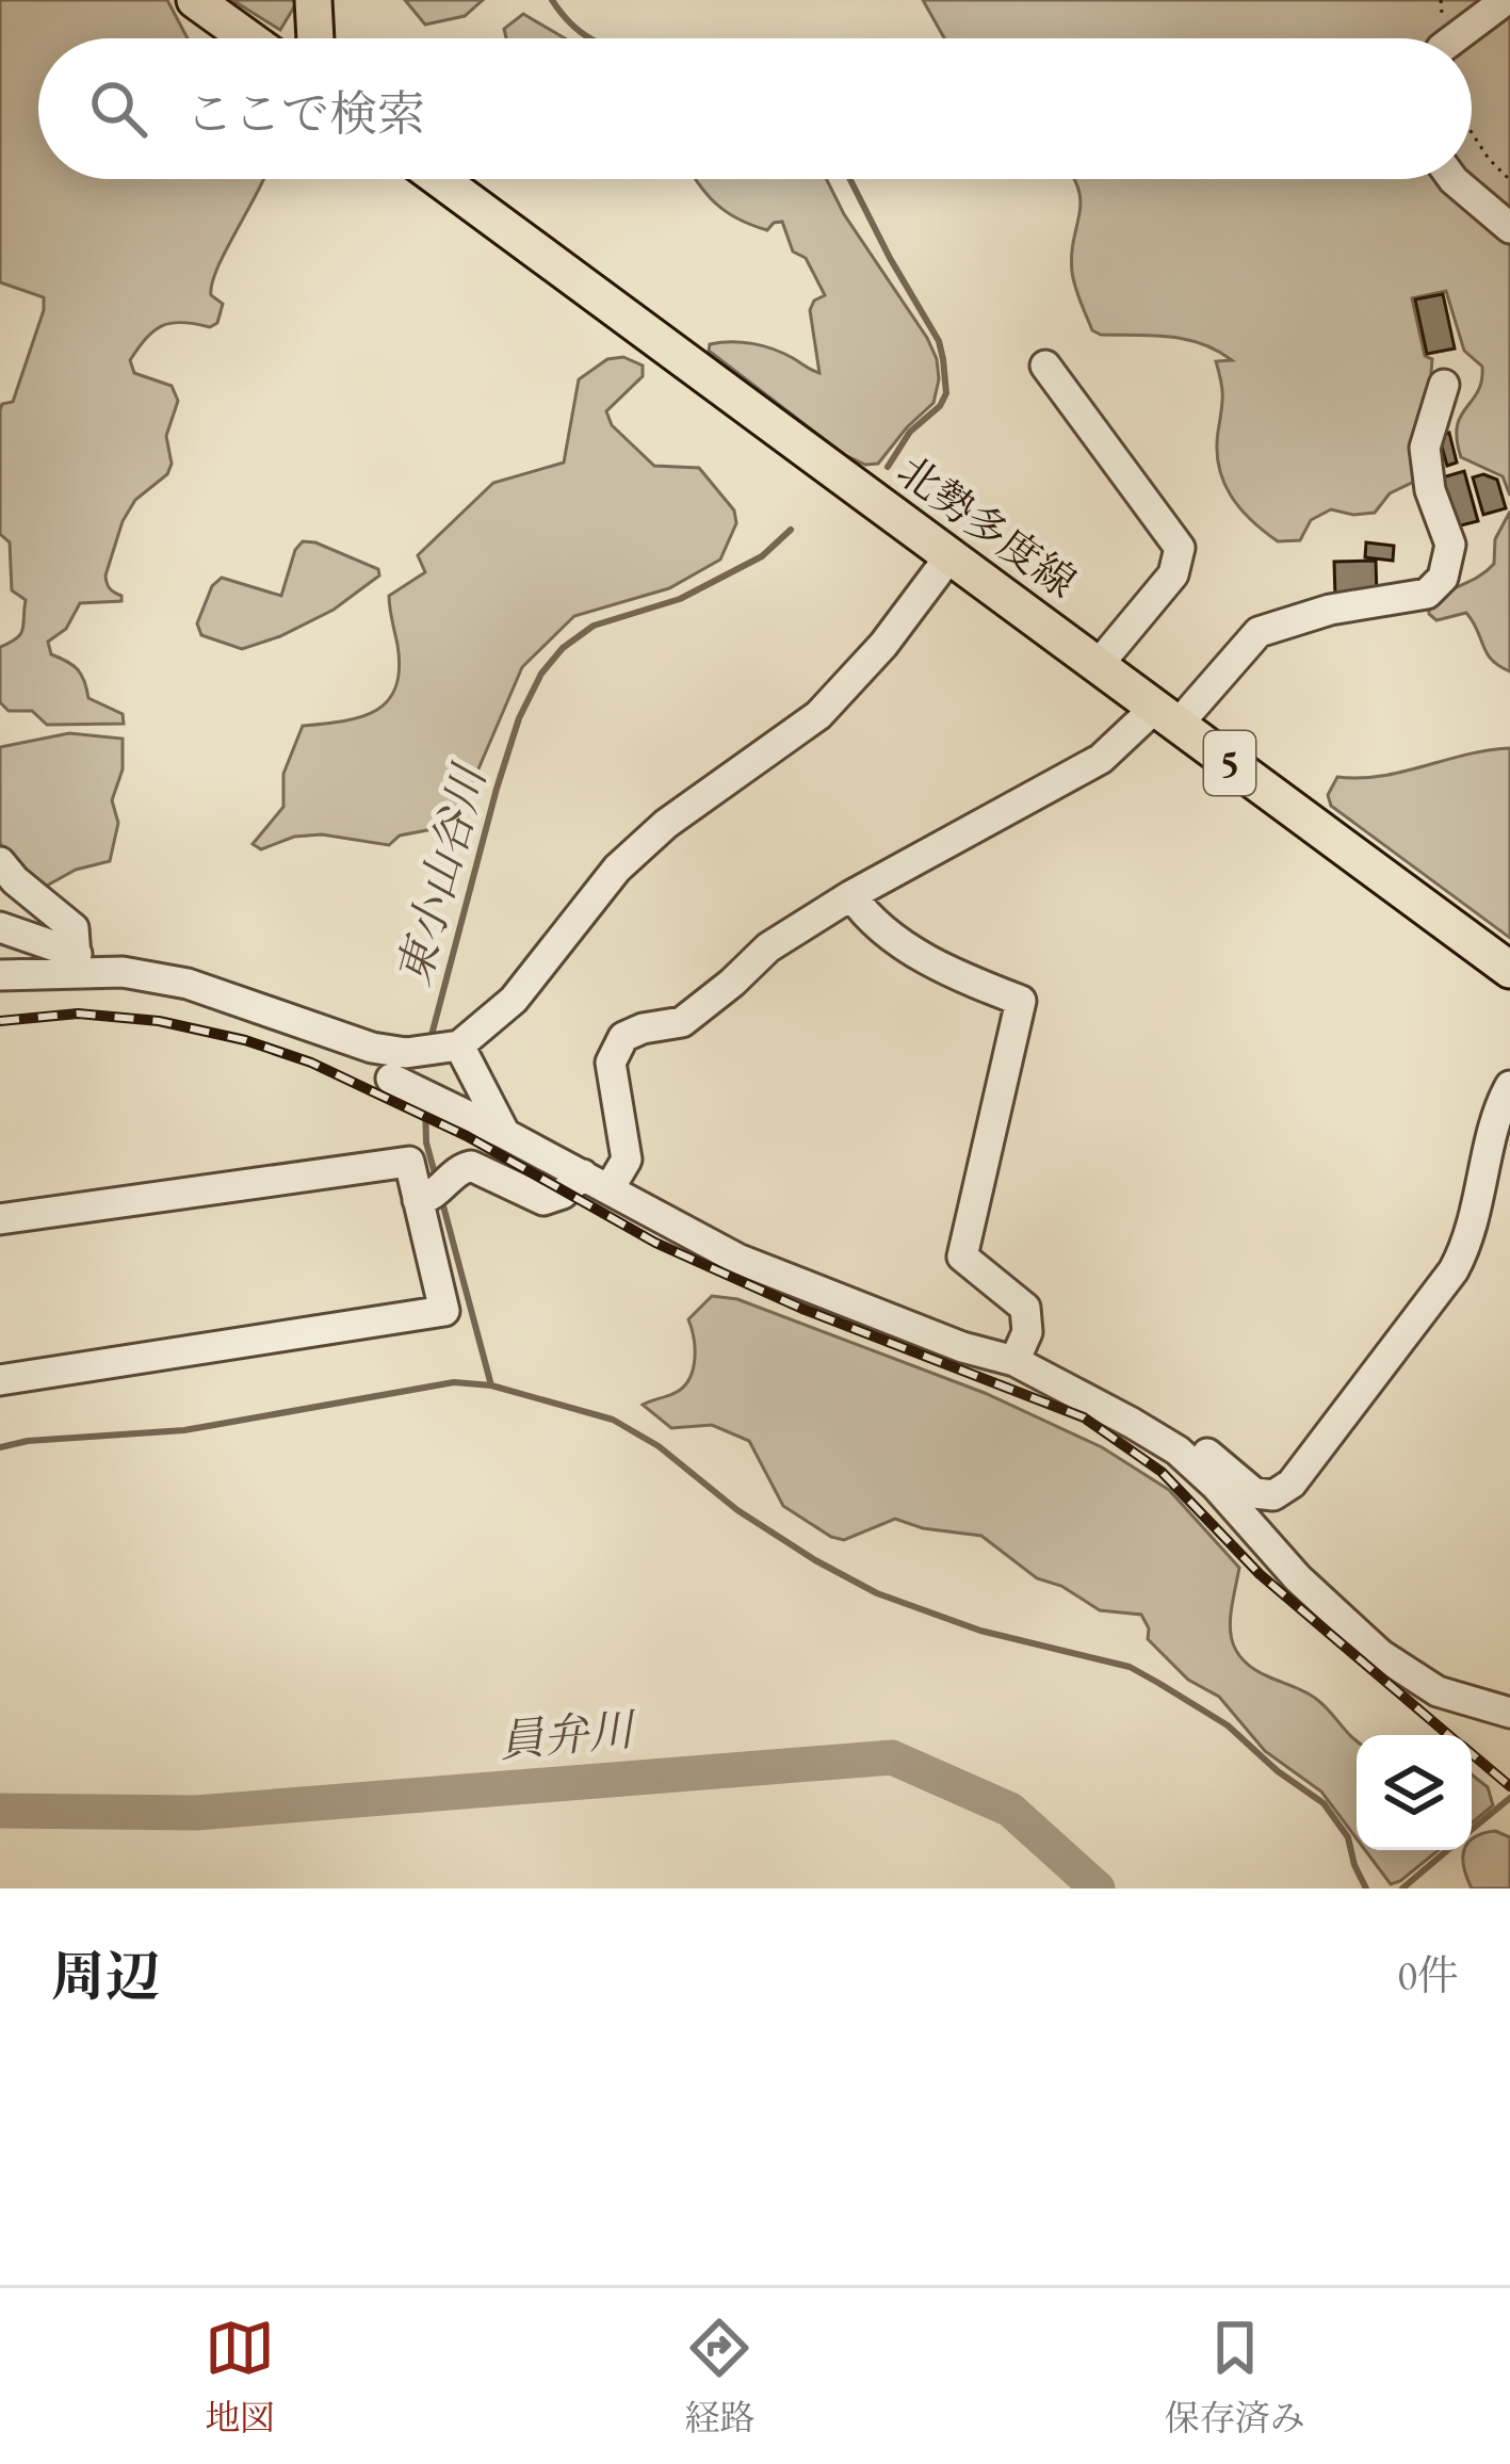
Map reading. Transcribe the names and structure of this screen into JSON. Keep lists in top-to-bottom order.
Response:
{
  "streets": {
    "main road": ["北勢多度線", "5"]
  },
  "water": ["東小山谷川", "員弁川"],
  "page": {
    "search": "ここで検索",
    "heading": ["周辺", "0件"],
    "nav": ["地図", "経路", "保存済み"]
  }
}
